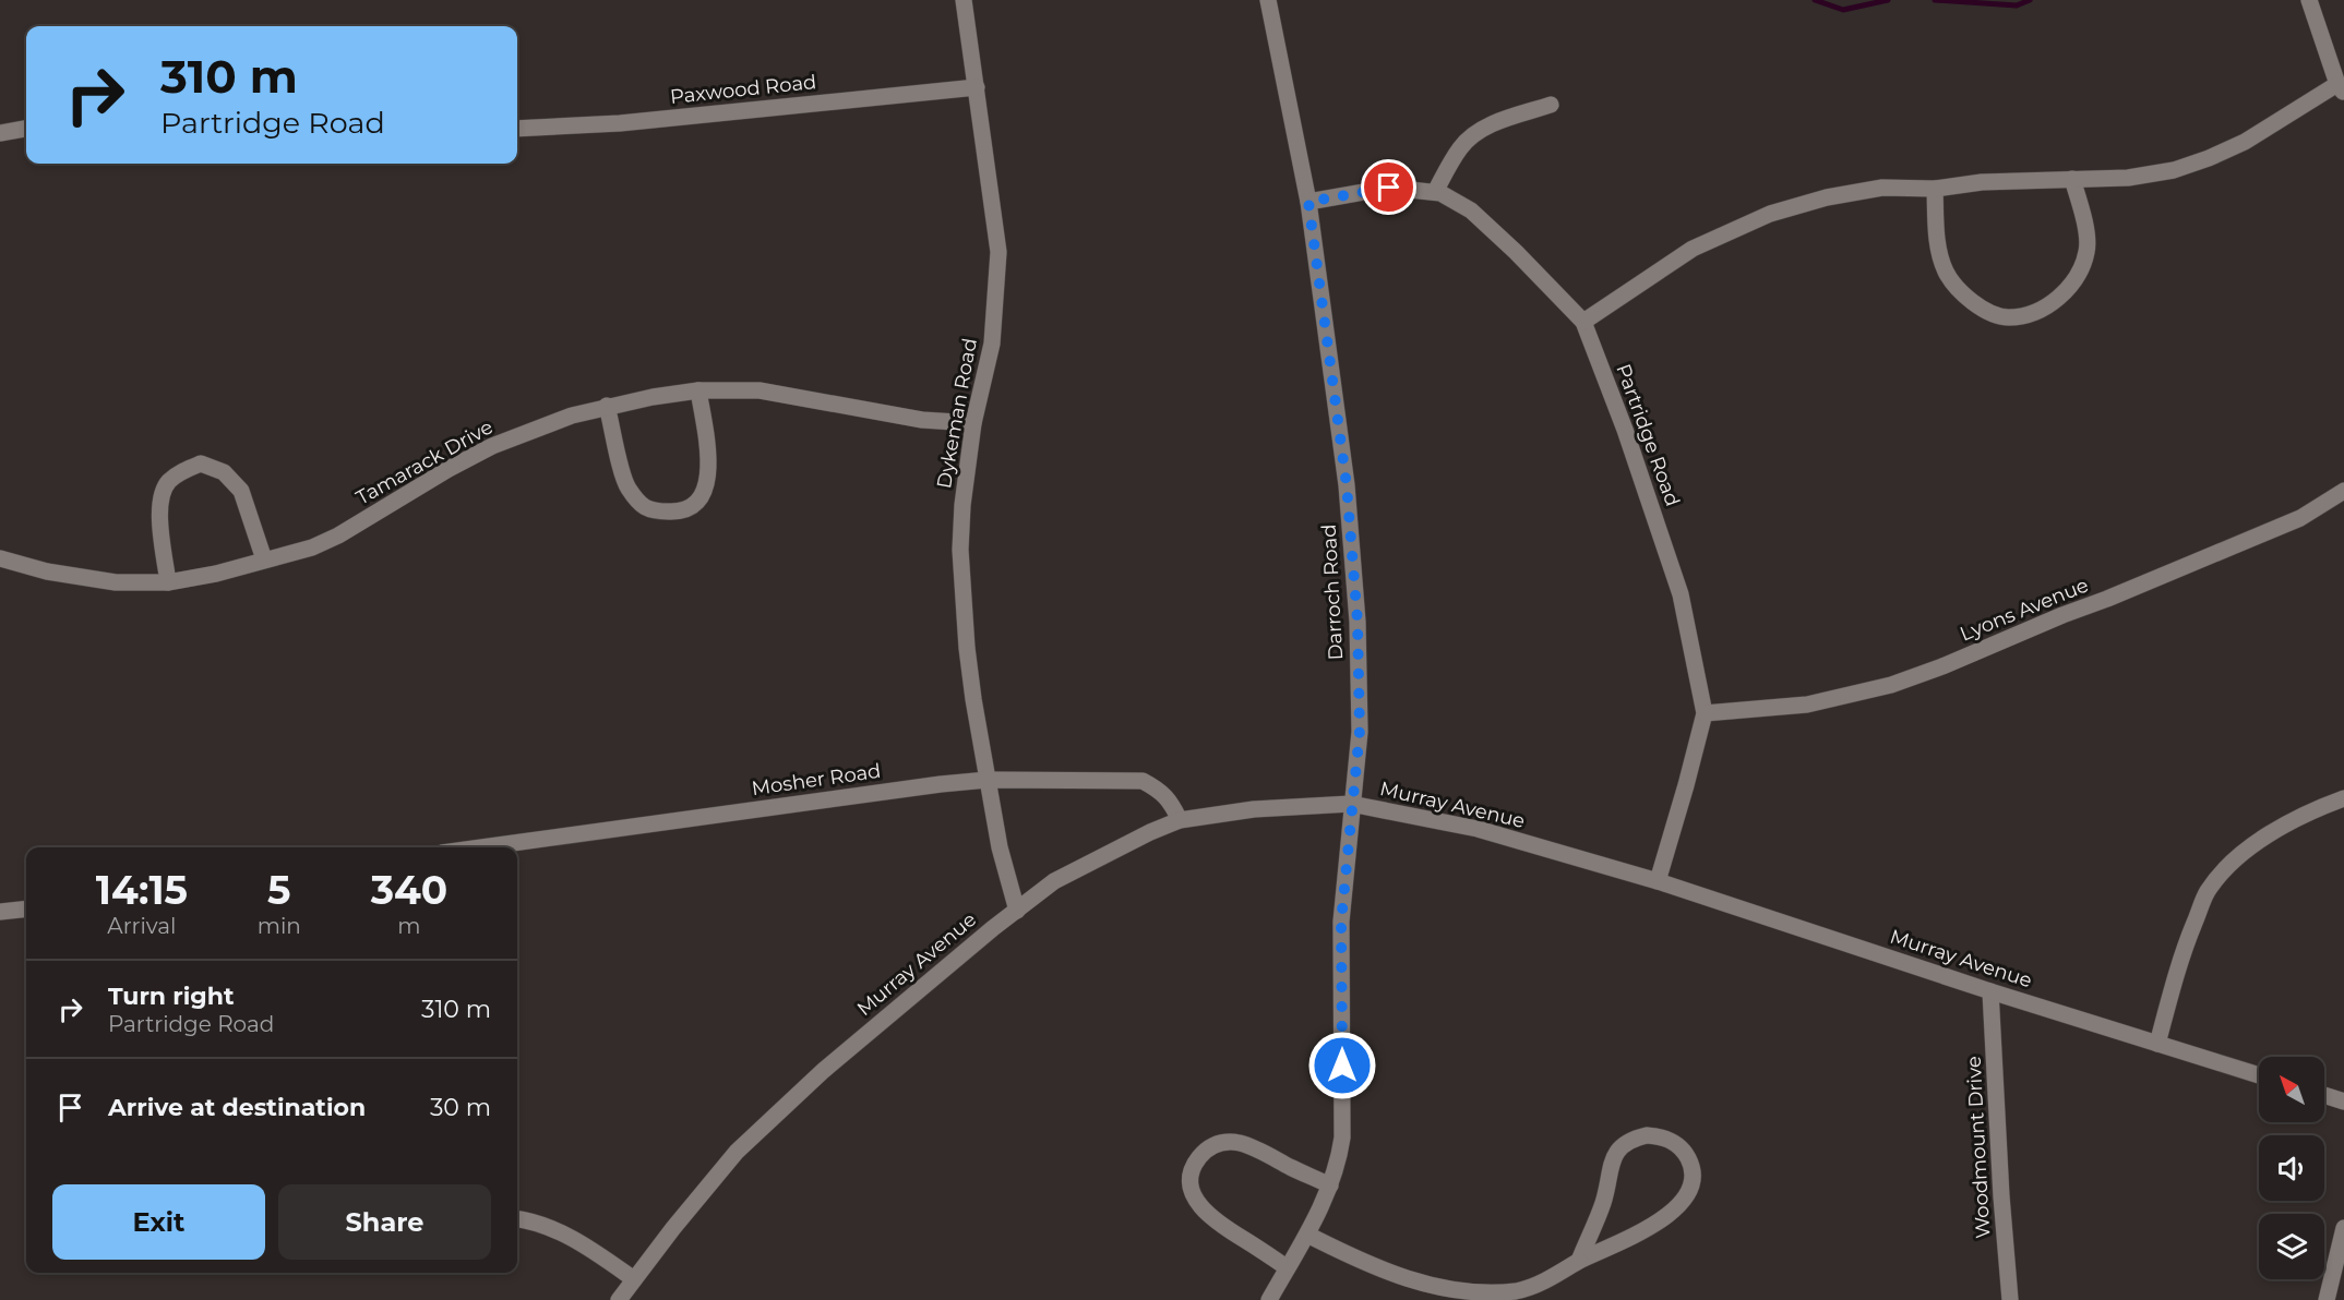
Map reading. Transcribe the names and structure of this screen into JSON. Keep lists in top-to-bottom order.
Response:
{
  "streets": {
    "street": [
      "Paxwood Road",
      "Dykeman Road",
      "Partridge Road",
      "Tamarack Drive",
      "Darroch Road",
      "Lyons Avenue",
      "Mosher Road",
      "Murray Avenue",
      "Woodmount Drive"
    ]
  },
  "crossings": [
    ["Paxwood Road", "Dykeman Road"],
    ["Dykeman Road", "Tamarack Drive"],
    ["Dykeman Road", "Mosher Road"],
    ["Dykeman Road", "Murray Avenue"],
    ["Partridge Road", "Darroch Road"],
    ["Partridge Road", "Lyons Avenue"],
    ["Partridge Road", "Murray Avenue"],
    ["Darroch Road", "Murray Avenue"],
    ["Mosher Road", "Murray Avenue"],
    ["Murray Avenue", "Woodmount Drive"]
  ],
  "north": "top left",
  "page": {
    "turn": ["310 m", "Partridge Road"],
    "eta": [
      "14:15",
      "Arrival",
      "5",
      "min",
      "340",
      "m"
    ],
    "list": [
      {
        "name": "Turn right",
        "note": "Partridge Road",
        "value": "310 m"
      },
      {
        "name": "Arrive at destination",
        "value": "30 m"
      }
    ],
    "buttons": ["Exit", "Share"]
  }
}
